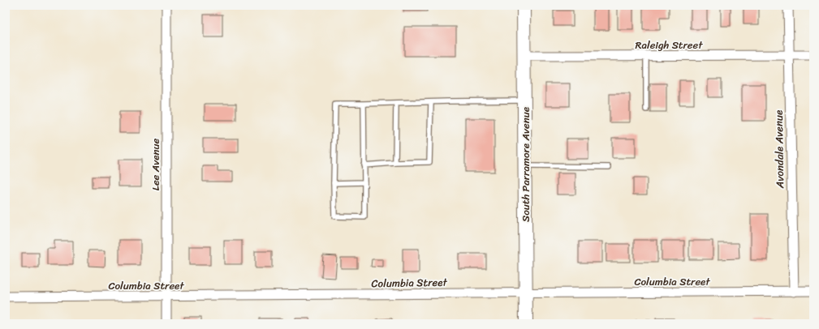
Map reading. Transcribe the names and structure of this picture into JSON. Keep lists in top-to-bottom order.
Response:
{
  "streets": {
    "street": [
      "Raleigh Street",
      "Avondale Avenue",
      "Lee Avenue",
      "South Parramore Avenue",
      "Columbia Street"
    ]
  },
  "crossings": [
    ["Raleigh Street", "Avondale Avenue"],
    ["Raleigh Street", "South Parramore Avenue"],
    ["Avondale Avenue", "Columbia Street"],
    ["Lee Avenue", "Columbia Street"],
    ["South Parramore Avenue", "Columbia Street"]
  ]
}
